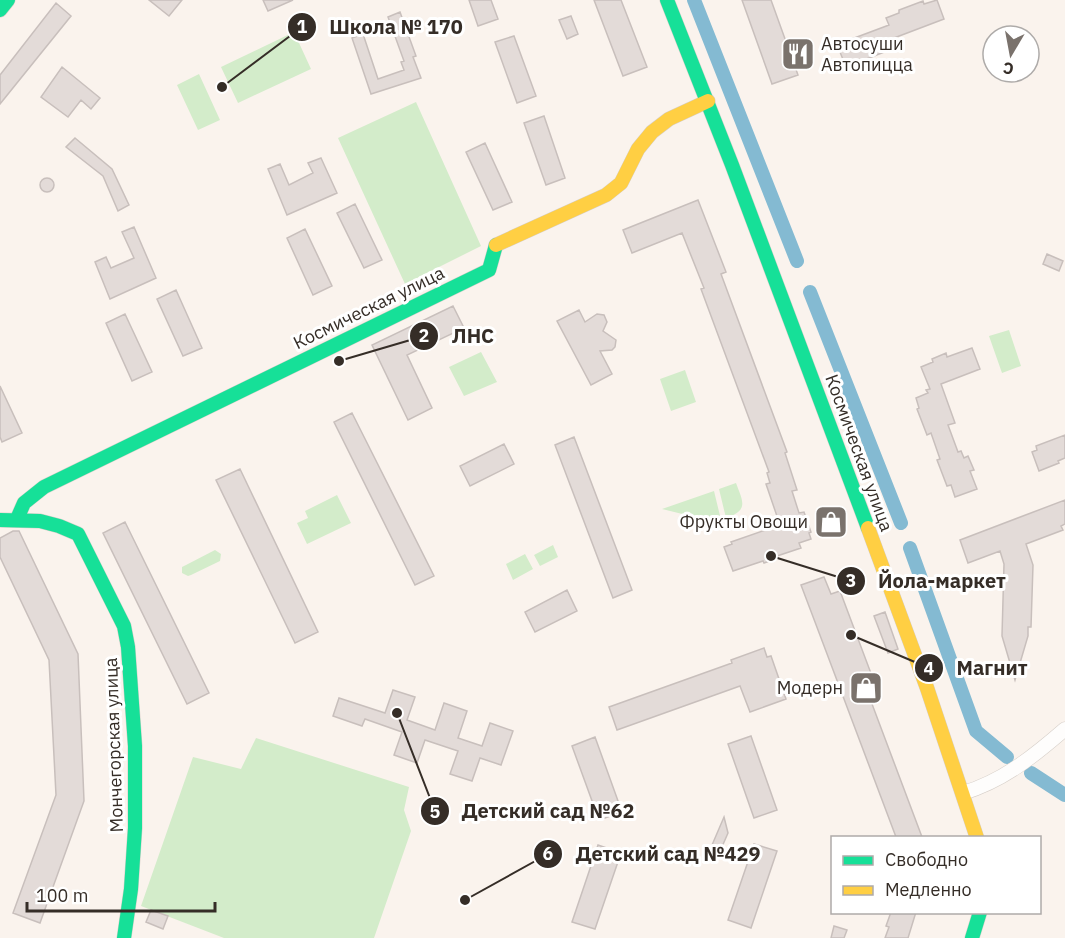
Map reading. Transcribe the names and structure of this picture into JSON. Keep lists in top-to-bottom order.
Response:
{
  "streets": {
    "street": ["Космическая улица", "Мончегорская улица"]
  },
  "crossings": [
    ["Космическая улица", "Мончегорская улица"]
  ],
  "places": {
    "restaurant": ["Автосуши Автопицца"],
    "other": [
      "Школа № 170",
      "ЛНС",
      "Йола-маркет",
      "Магнит",
      "Детский сад №62",
      "Детский сад №429"
    ],
    "shop": ["Фрукты Овощи", "Модерн"]
  },
  "legend": ["Свободно", "Медленно"],
  "scale_bar": "100 m",
  "north": "bottom"
}
